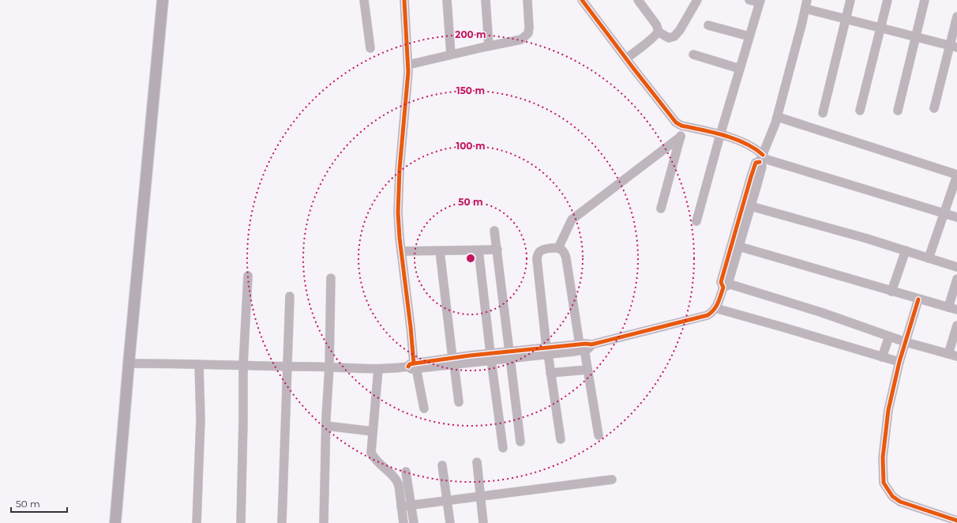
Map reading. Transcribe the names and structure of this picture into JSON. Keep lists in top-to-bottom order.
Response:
{
  "scale_bar": "50 m",
  "rings": [
    "200 m",
    "150 m",
    "100 m",
    "50 m"
  ]
}
